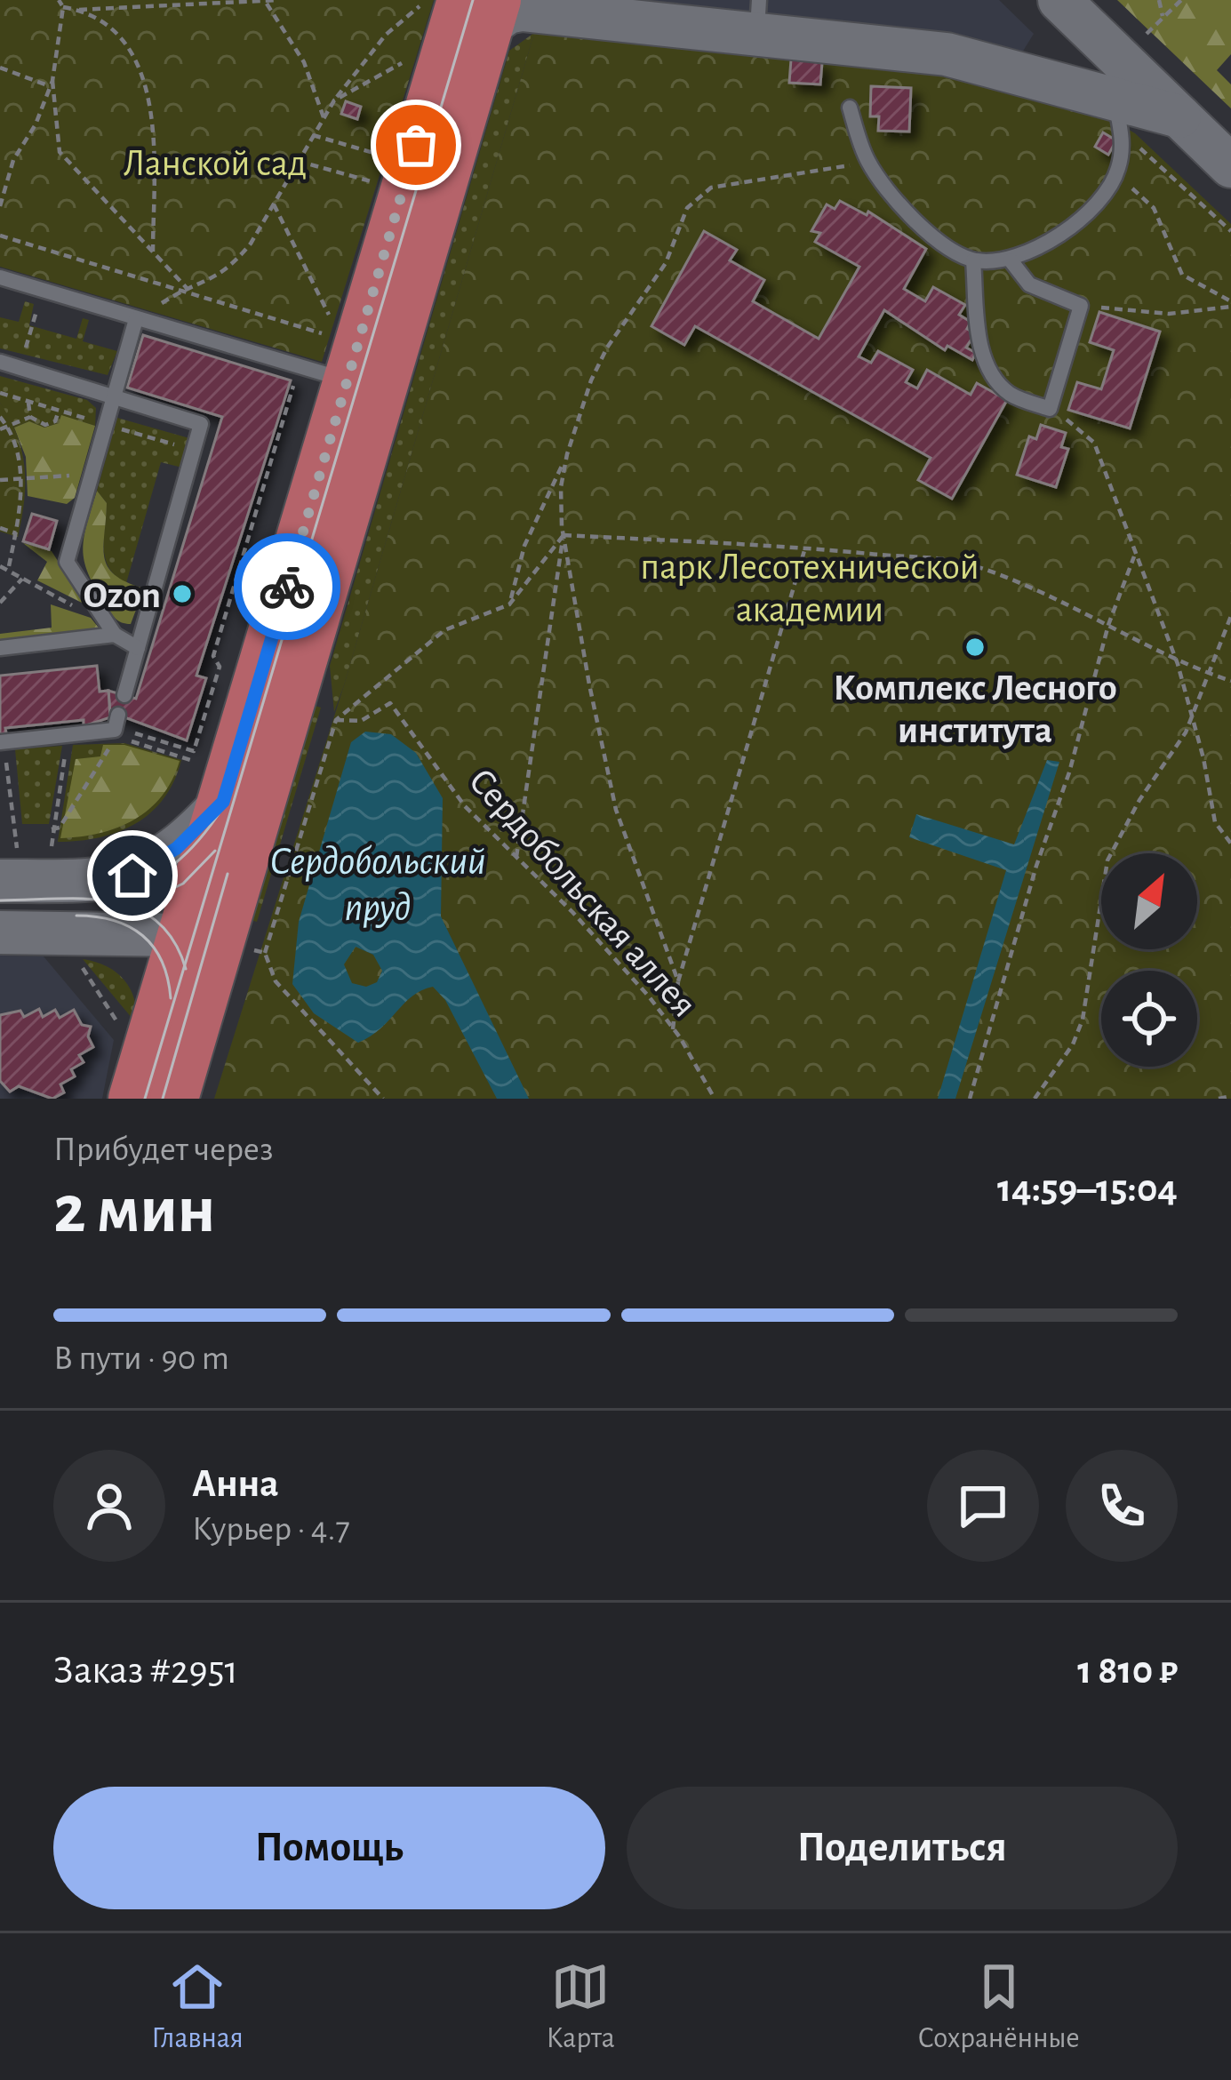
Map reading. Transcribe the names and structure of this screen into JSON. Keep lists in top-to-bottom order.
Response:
{
  "streets": {
    "path": ["Сердобольская аллея"]
  },
  "water": ["Сердобольский пруд"],
  "parks": ["Ланской сад", "парк Лесотехнической академии"],
  "places": ["Ozon", "Комплекс Лесного института"],
  "north": "top right",
  "page": {
    "heading": ["2 мин", "Прибудет через", "14:59–15:04"],
    "panel": [
      "Анна",
      "Курьер · 4.7",
      "Заказ #2951",
      "1 810 ₽"
    ],
    "bar": "В пути · 90 m",
    "buttons": ["Помощь", "Поделиться"],
    "tabs": ["Главная", "Карта", "Сохранённые"]
  }
}
